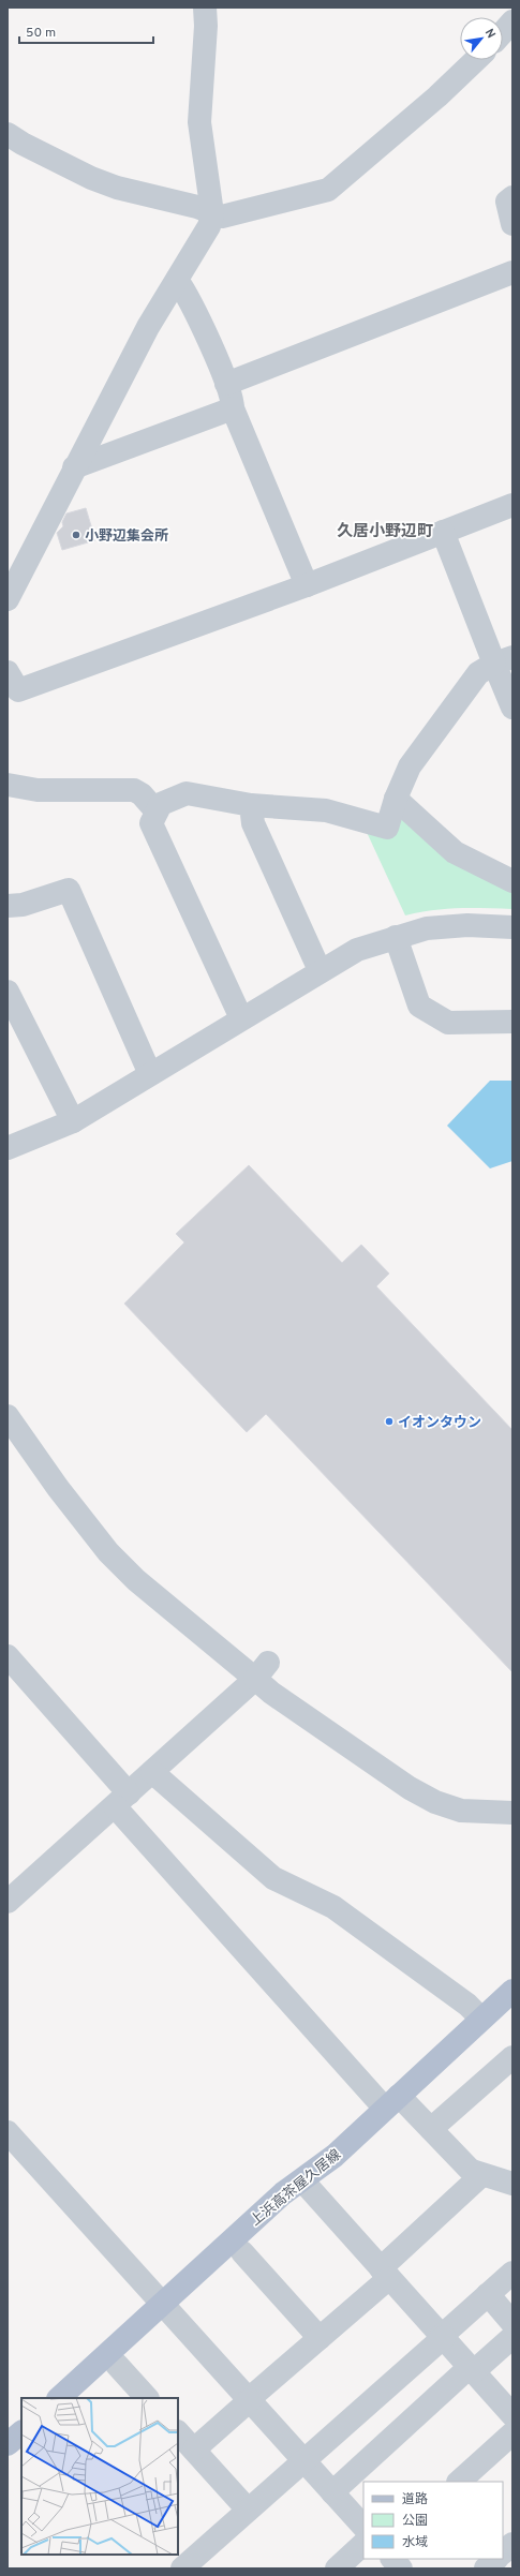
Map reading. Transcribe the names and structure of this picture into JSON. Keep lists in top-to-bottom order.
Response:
{
  "streets": {
    "main road": ["上浜高茶屋久居線"]
  },
  "districts": ["久居小野辺町"],
  "places": ["小野辺集会所", "イオンタウン"],
  "legend": ["道路", "公園", "水域"],
  "scale_bar": "50 m",
  "north": "top right"
}
